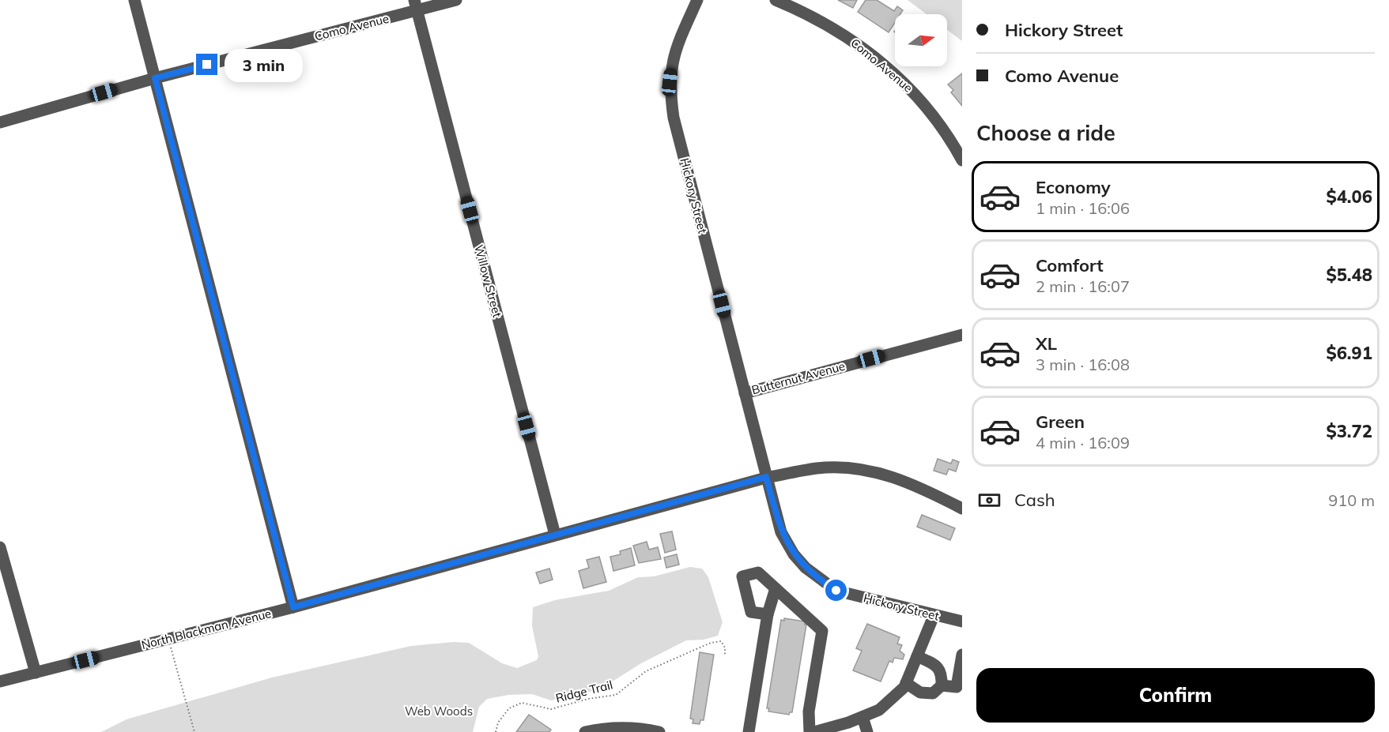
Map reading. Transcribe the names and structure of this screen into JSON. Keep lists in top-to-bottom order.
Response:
{
  "streets": {
    "street": [
      "Como Avenue",
      "Hickory Street",
      "Willow Street",
      "Butternut Avenue",
      "North Blackman Avenue"
    ],
    "path": ["Ridge Trail"]
  },
  "crossings": [
    ["Como Avenue", "Willow Street"],
    ["Hickory Street", "Butternut Avenue"],
    ["Hickory Street", "North Blackman Avenue"],
    ["Willow Street", "North Blackman Avenue"]
  ],
  "parks": ["Web Woods"],
  "north": "right",
  "page": {
    "banner": ["Hickory Street", "Como Avenue"],
    "bubble": "3 min",
    "heading": "Choose a ride",
    "list": [
      {
        "name": "Economy",
        "note": "1 min · 16:06",
        "value": "$4.06"
      },
      {
        "name": "Comfort",
        "note": "2 min · 16:07",
        "value": "$5.48"
      },
      {
        "name": "XL",
        "note": "3 min · 16:08",
        "value": "$6.91"
      },
      {
        "name": "Green",
        "note": "4 min · 16:09",
        "value": "$3.72"
      }
    ],
    "pay": ["Cash", "910 m"],
    "buttons": "Confirm"
  }
}
